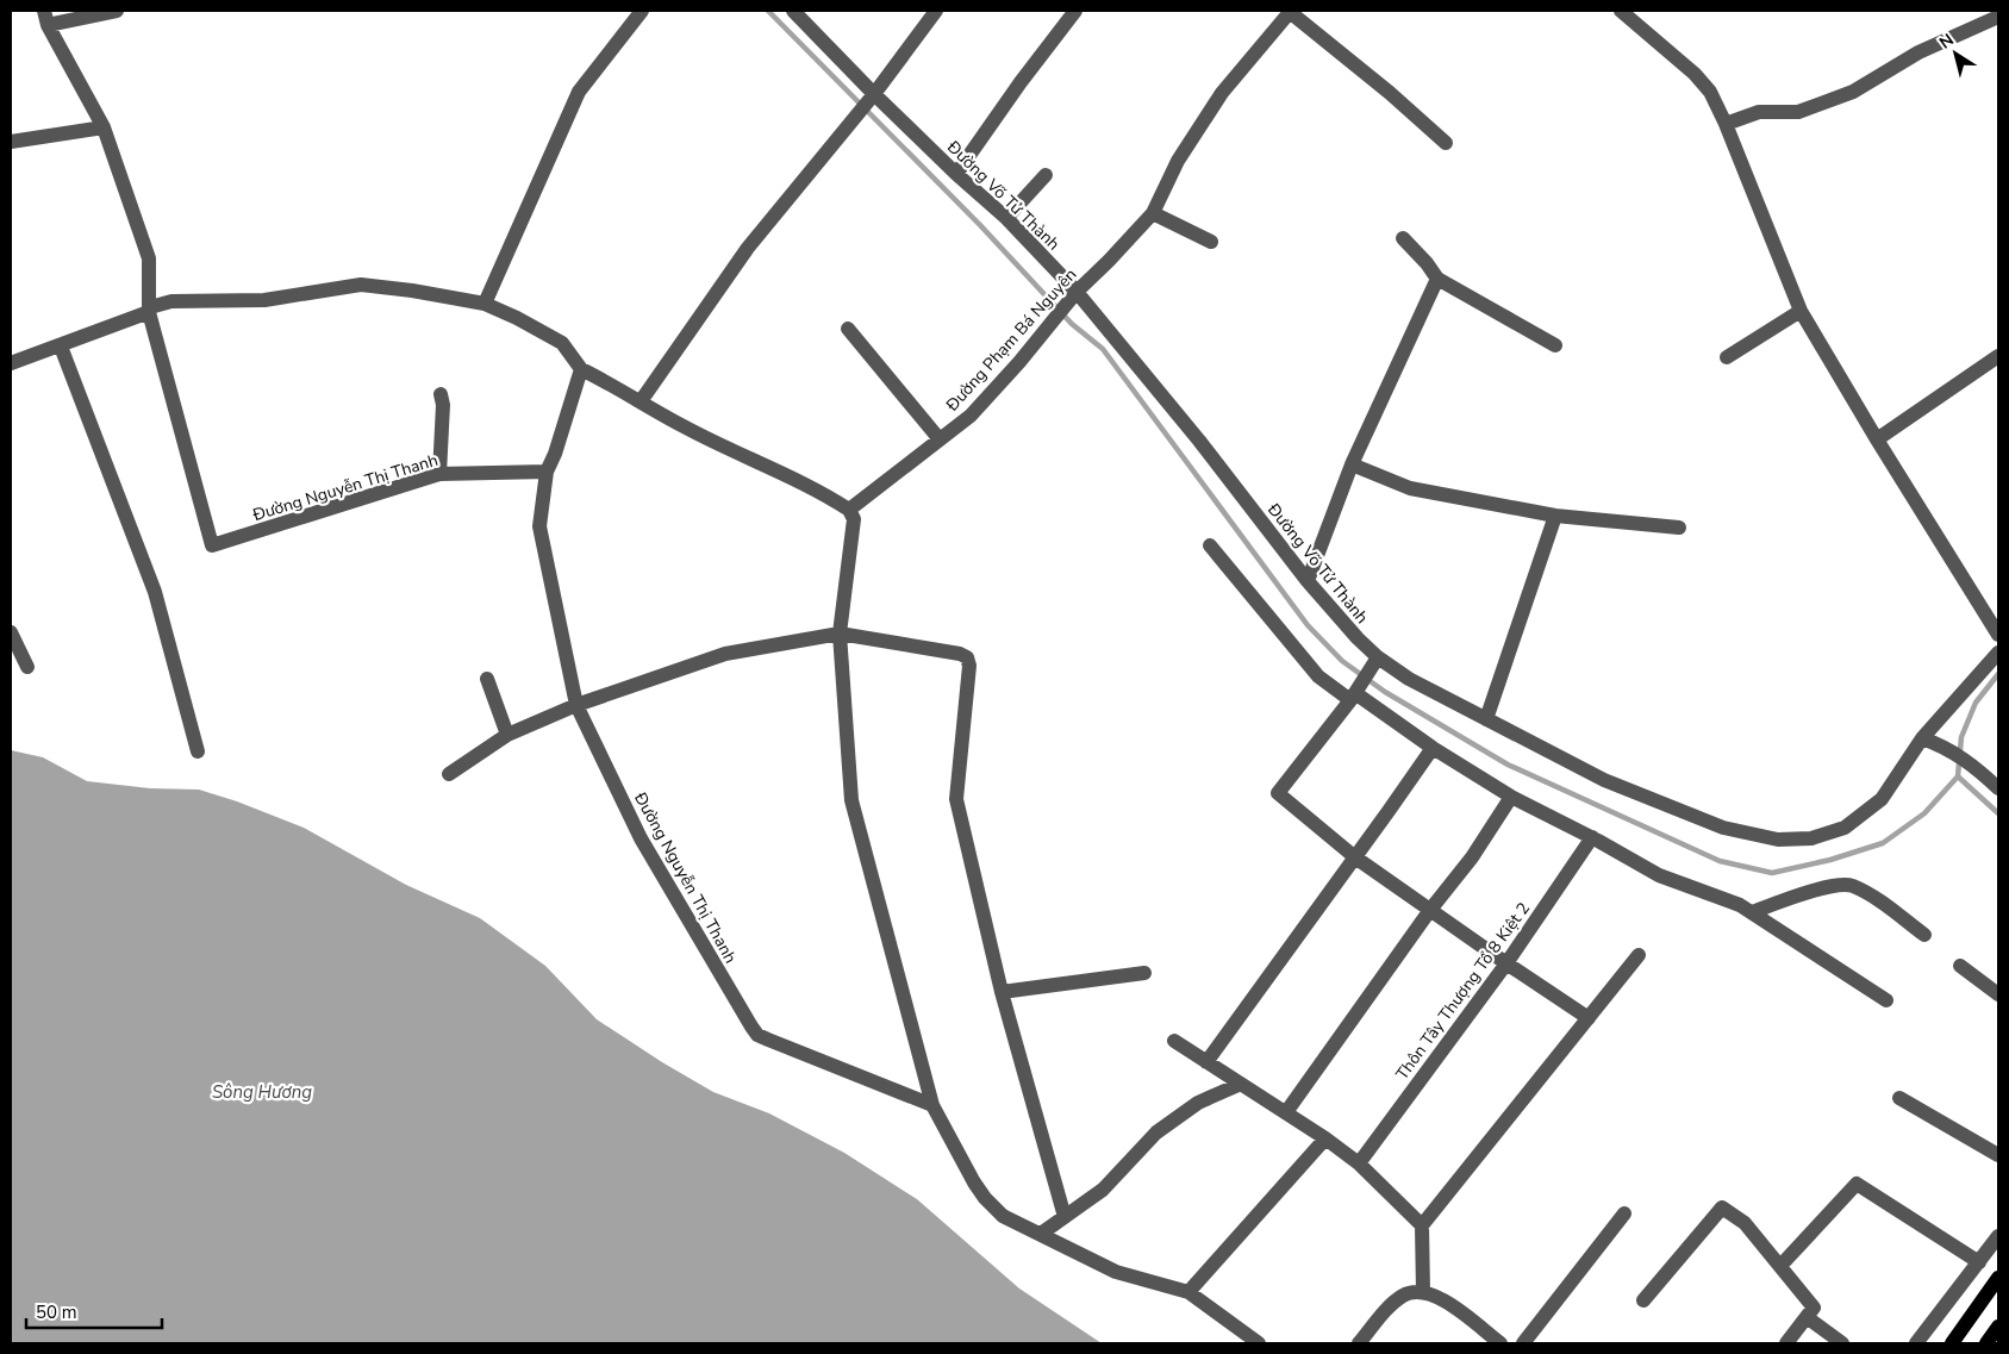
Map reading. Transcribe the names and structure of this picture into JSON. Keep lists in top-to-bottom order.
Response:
{
  "streets": {
    "street": [
      "Đường Võ Tử Thành",
      "Đường Phạm Bá Nguyên",
      "Đường Nguyễn Thị Thanh",
      "Thôn Tây Thượng Tổ 8 Kiệt 2"
    ]
  },
  "crossings": [
    ["Đường Võ Tử Thành", "Đường Phạm Bá Nguyên"]
  ],
  "water": ["Sông Hương"],
  "scale_bar": "50 m",
  "north": "top left"
}
